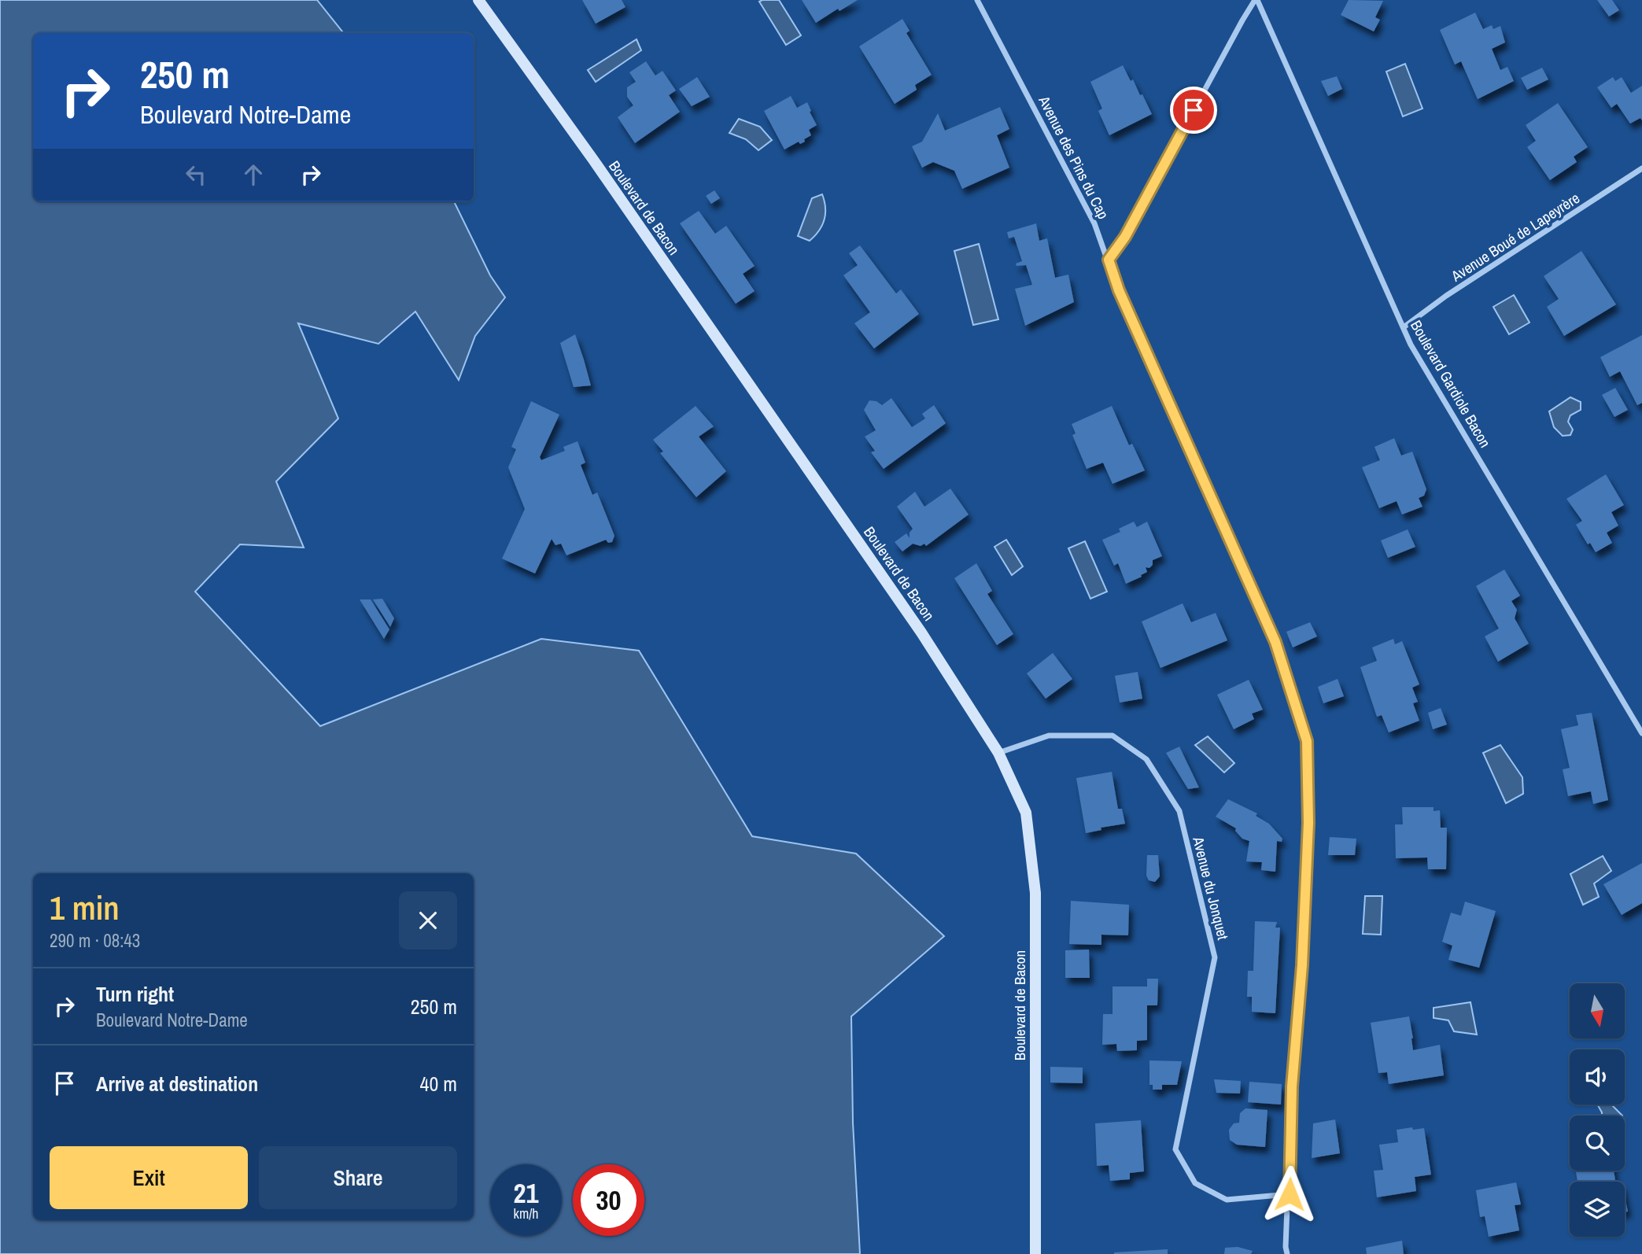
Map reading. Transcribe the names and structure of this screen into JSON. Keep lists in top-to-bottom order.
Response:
{
  "streets": {
    "street": [
      "Avenue des Pins du Cap",
      "Boulevard de Bacon",
      "Avenue Boué de Lapeyrère",
      "Boulevard Gardiole Bacon",
      "Avenue du Jonquet"
    ]
  },
  "crossings": [
    ["Avenue des Pins du Cap", "Avenue du Jonquet"],
    ["Boulevard de Bacon", "Avenue du Jonquet"],
    ["Avenue Boué de Lapeyrère", "Boulevard Gardiole Bacon"]
  ],
  "north": "bottom",
  "page": {
    "turn": ["250 m", "Boulevard Notre-Dame"],
    "heading": ["1 min", "290 m · 08:43"],
    "list": [
      {
        "name": "Turn right",
        "note": "Boulevard Notre-Dame",
        "value": "250 m"
      },
      {
        "name": "Arrive at destination",
        "value": "40 m"
      }
    ],
    "buttons": ["Exit", "Share"],
    "speed": "21 km/h",
    "limit": "30"
  }
}
